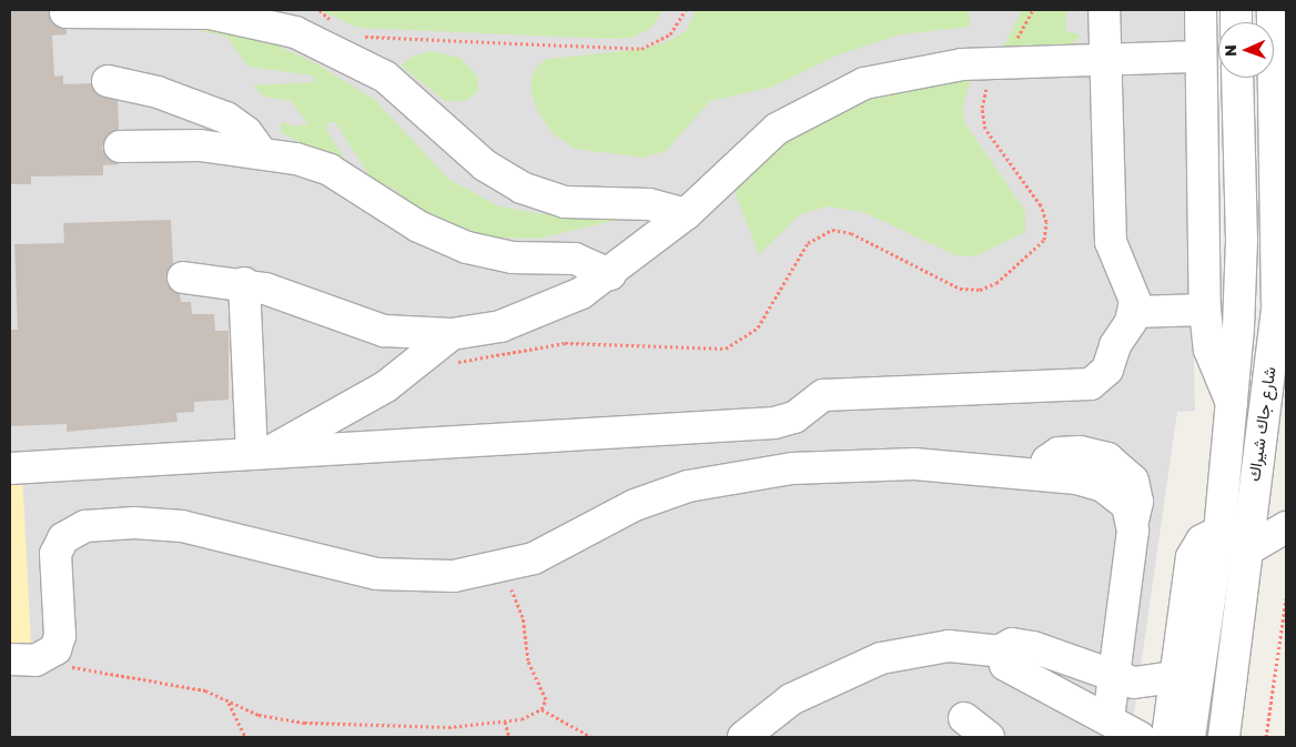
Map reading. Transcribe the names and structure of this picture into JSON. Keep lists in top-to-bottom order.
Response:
{
  "streets": {
    "street": ["شارع جاك شيراك"]
  },
  "north": "left"
}
